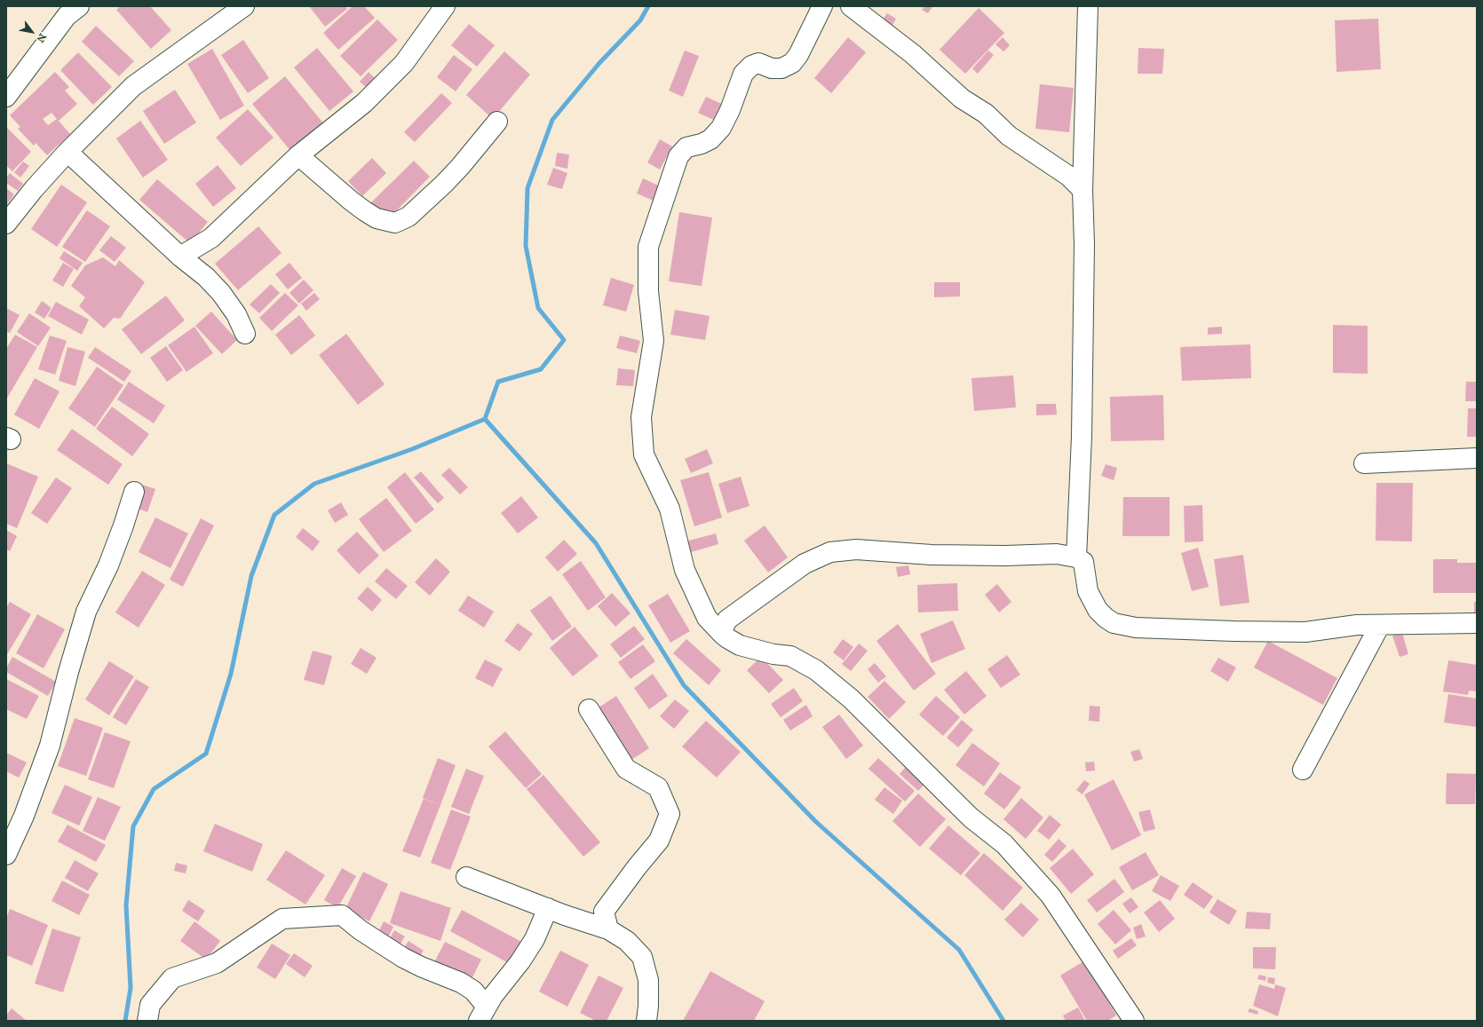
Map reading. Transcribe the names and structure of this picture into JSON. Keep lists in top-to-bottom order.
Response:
{
  "north": "bottom right"
}
